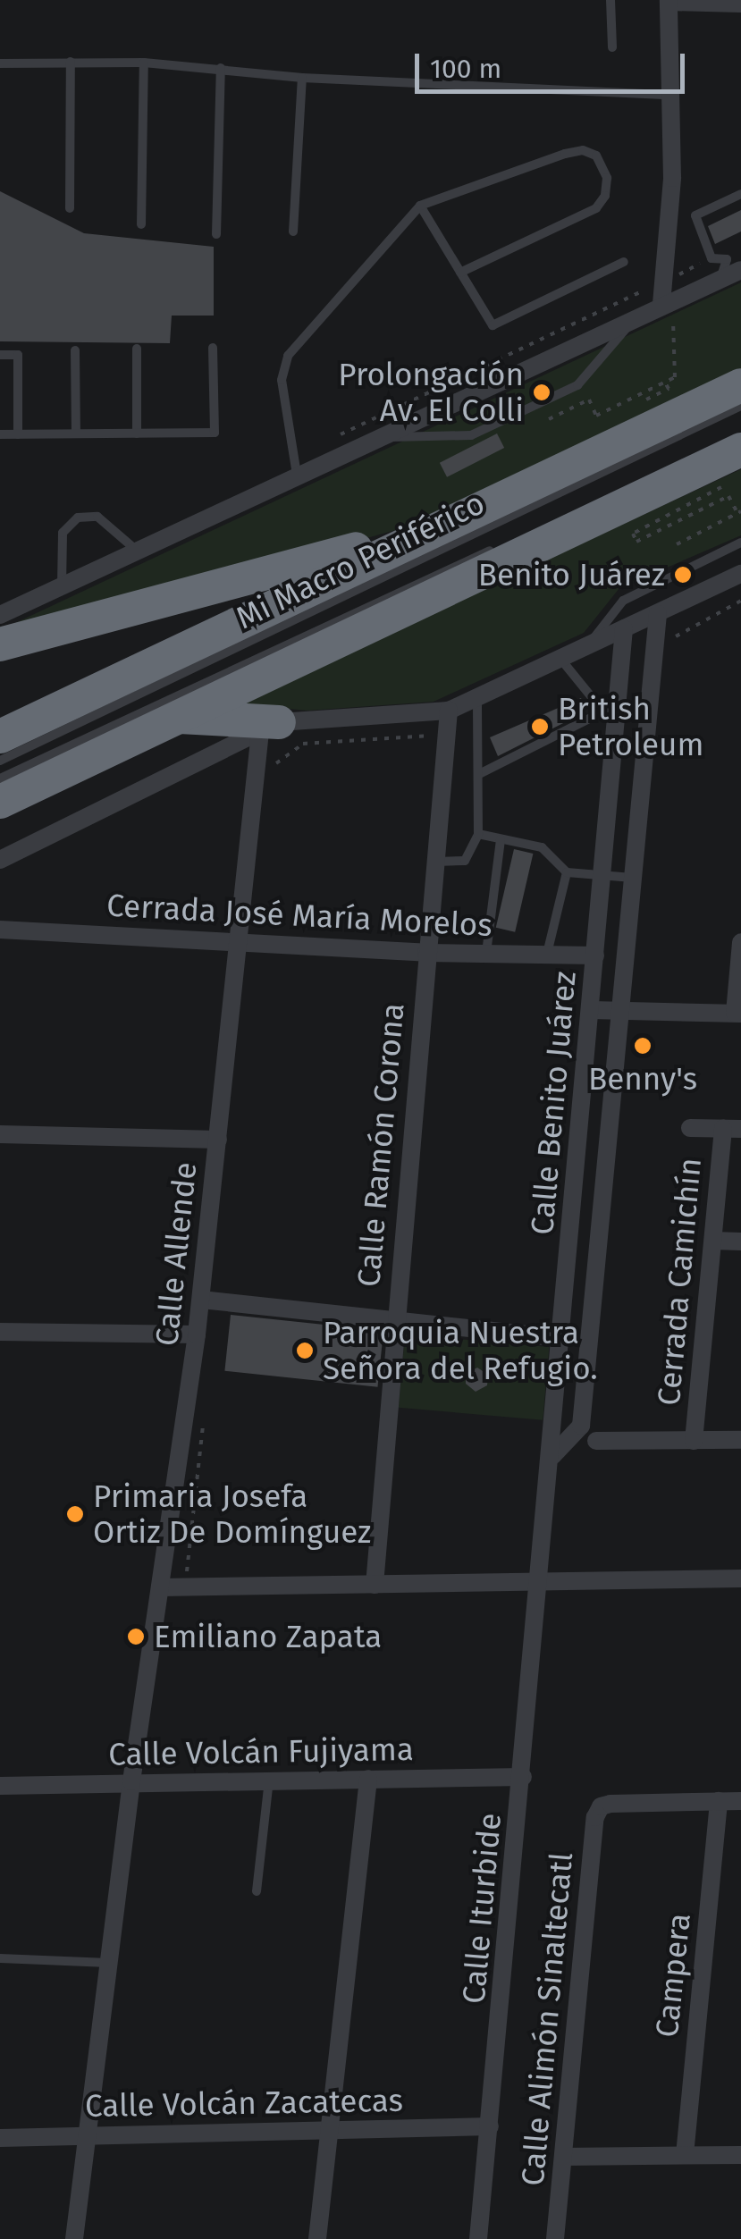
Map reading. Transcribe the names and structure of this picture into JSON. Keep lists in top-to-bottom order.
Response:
{
  "streets": {
    "street": [
      "Cerrada José María Morelos",
      "Calle Benito Juárez",
      "Calle Ramón Corona",
      "Calle Allende",
      "Cerrada Camichín",
      "Calle Volcán Fujiyama",
      "Calle Iturbide",
      "Campera",
      "Calle Alimón Sinaltecatl",
      "Calle Volcán Zacatecas"
    ],
    "lane": ["Mi Macro Periférico"]
  },
  "crossings": [
    ["Cerrada José María Morelos", "Calle Benito Juárez"],
    ["Cerrada José María Morelos", "Calle Ramón Corona"],
    ["Cerrada José María Morelos", "Calle Allende"],
    ["Calle Benito Juárez", "Calle Iturbide"],
    ["Calle Allende", "Calle Volcán Fujiyama"],
    ["Calle Allende", "Calle Volcán Zacatecas"],
    ["Calle Volcán Fujiyama", "Calle Iturbide"],
    ["Calle Iturbide", "Calle Volcán Zacatecas"],
    ["Campera", "Calle Alimón Sinaltecatl"]
  ],
  "places": [
    "Prolongación Av. El Colli",
    "Benito Juárez",
    "British Petroleum",
    "Benny's",
    "Parroquia Nuestra Señora del Refugio.",
    "Primaria Josefa Ortiz De Domínguez",
    "Emiliano Zapata"
  ],
  "scale_bar": "100 m"
}
